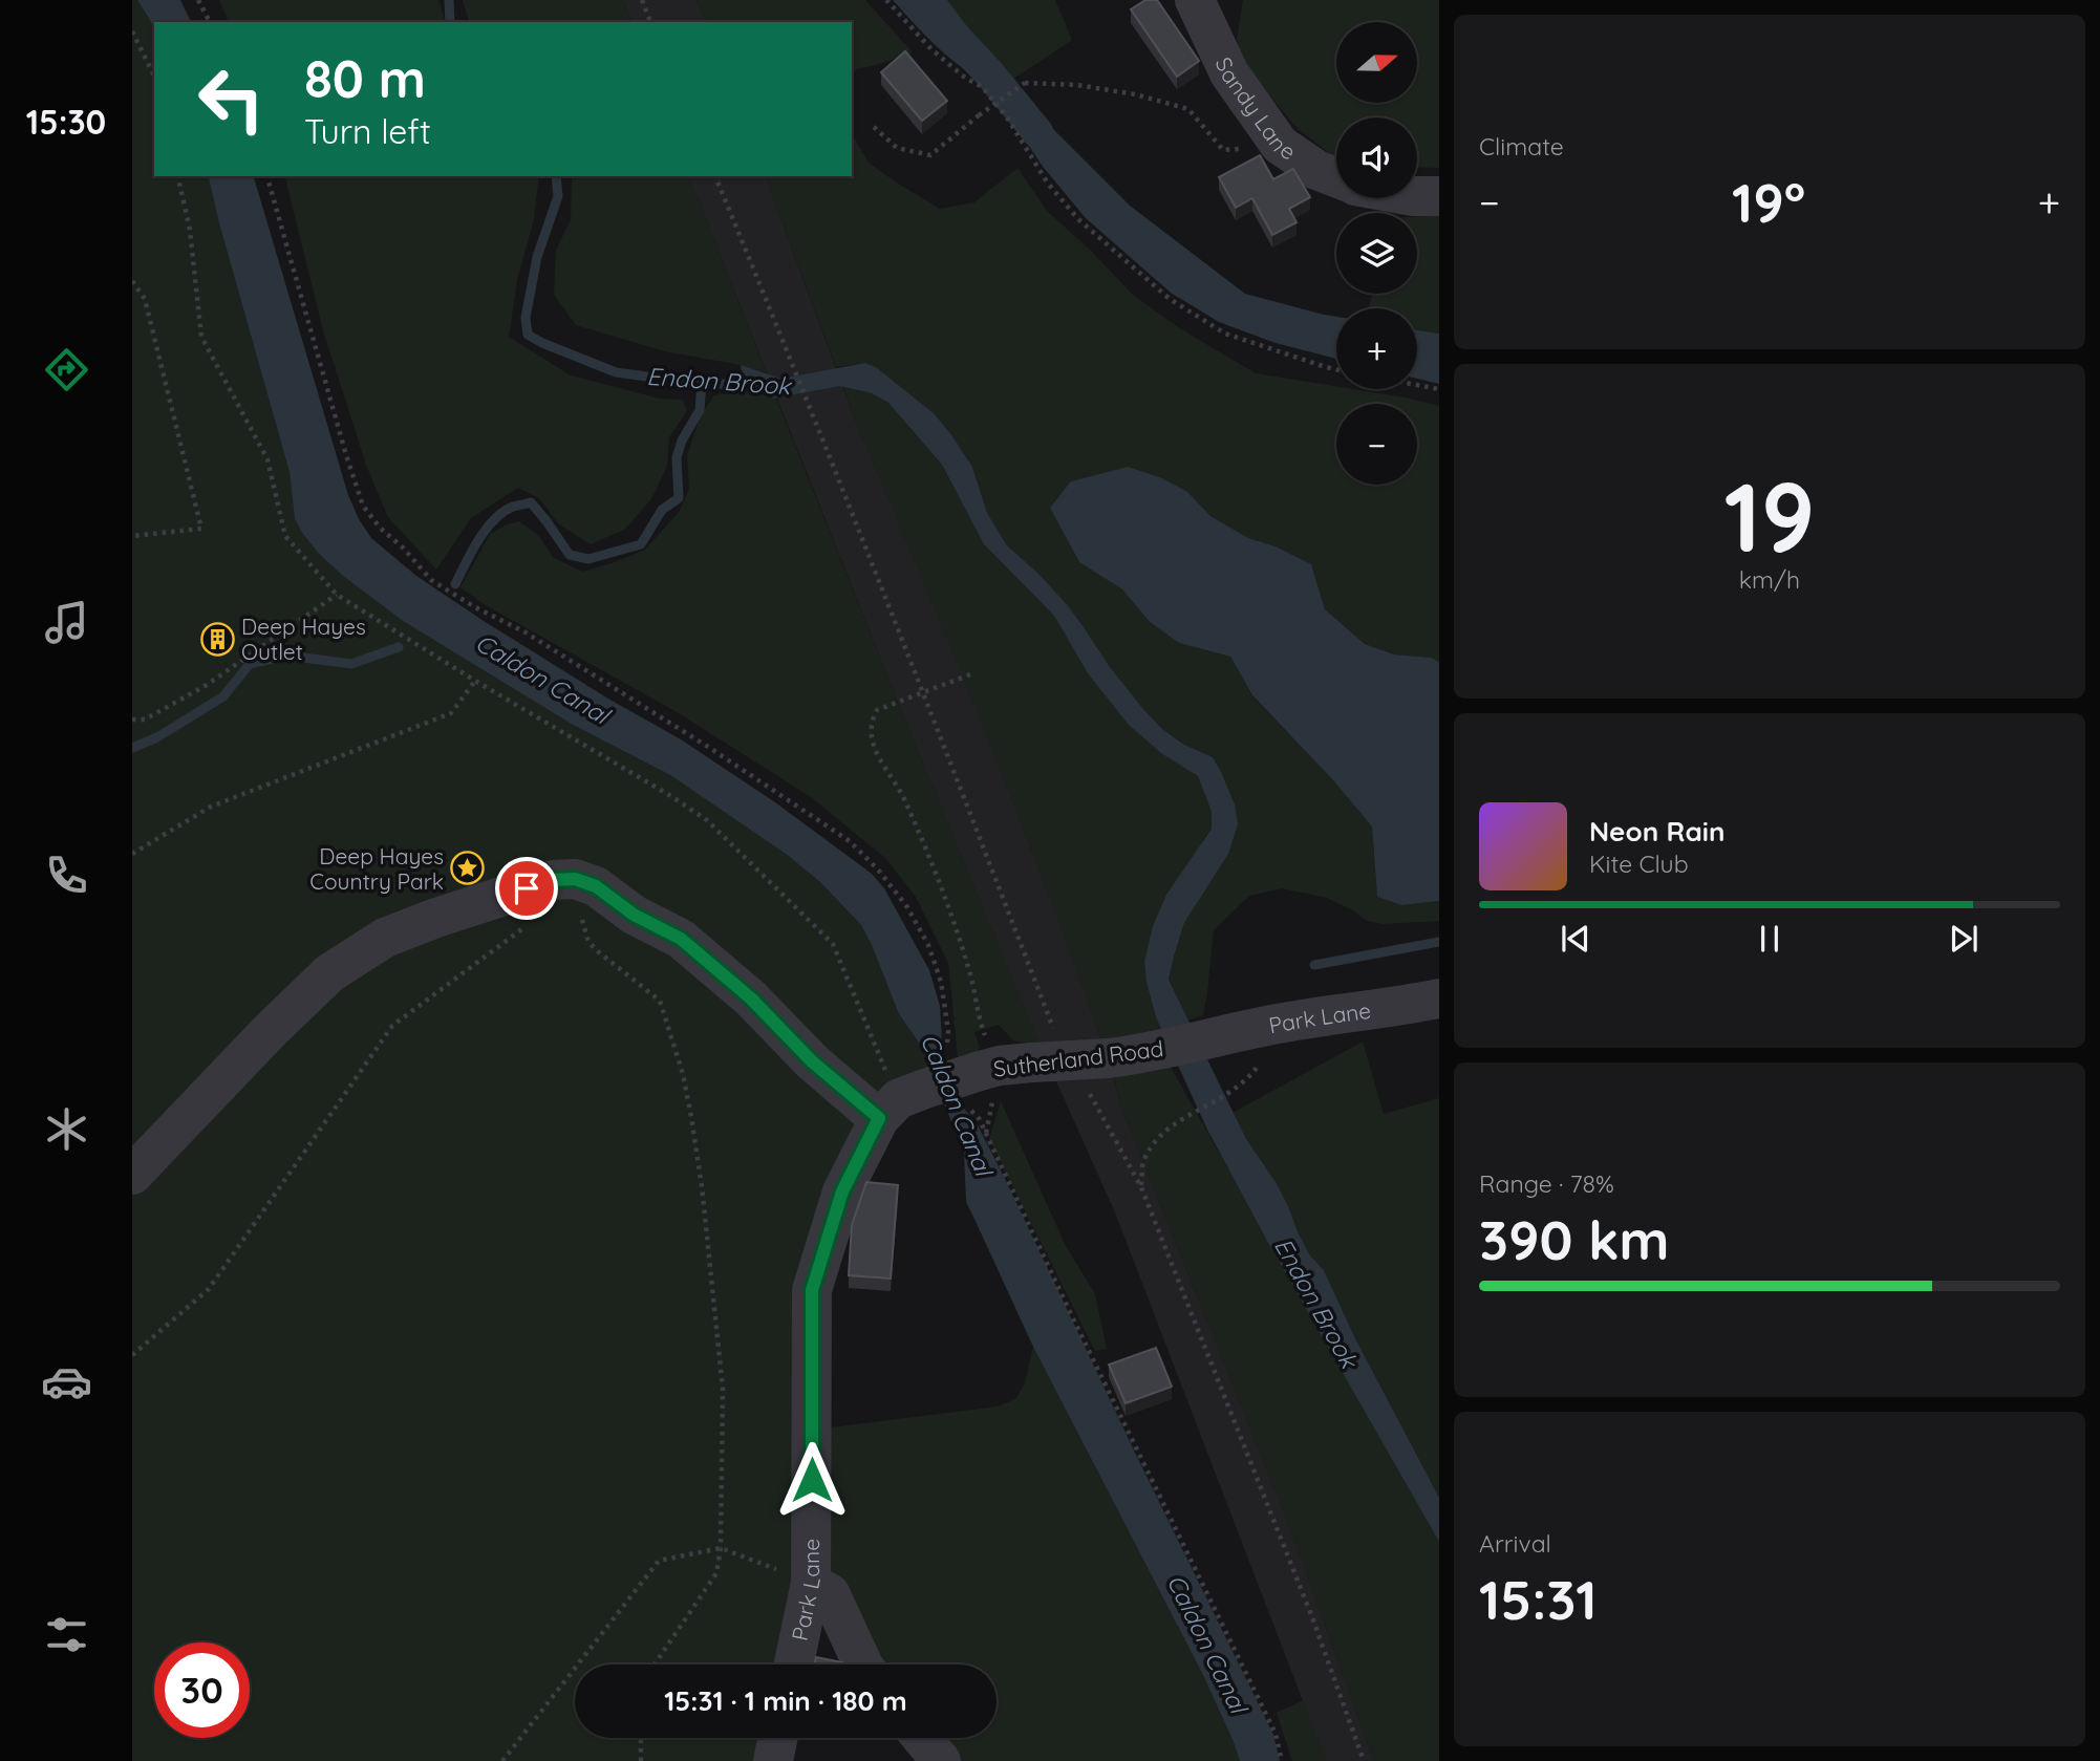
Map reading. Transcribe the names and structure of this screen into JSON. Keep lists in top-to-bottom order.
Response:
{
  "streets": {
    "street": ["Sandy Lane", "Park Lane", "Sutherland Road"]
  },
  "crossings": [
    ["Park Lane", "Sutherland Road"]
  ],
  "water": ["Endon Brook", "Caldon Canal"],
  "places": {
    "building": ["Deep Hayes Outlet"],
    "place": ["Deep Hayes Country Park"]
  },
  "north": "right",
  "page": {
    "tabs": "15:30",
    "tile": [
      "Climate",
      ["19", "km/h"],
      ["Range · 78%", "390 km"],
      ["Arrival", "15:31"]
    ],
    "map_buttons": ["+", "−"],
    "turn": ["80 m", "Turn left"],
    "heat": ["−", "19°", "+"],
    "song": ["Neon Rain", "Kite Club"],
    "limit": "30",
    "trip": "15:31 · 1 min · 180 m"
  }
}
